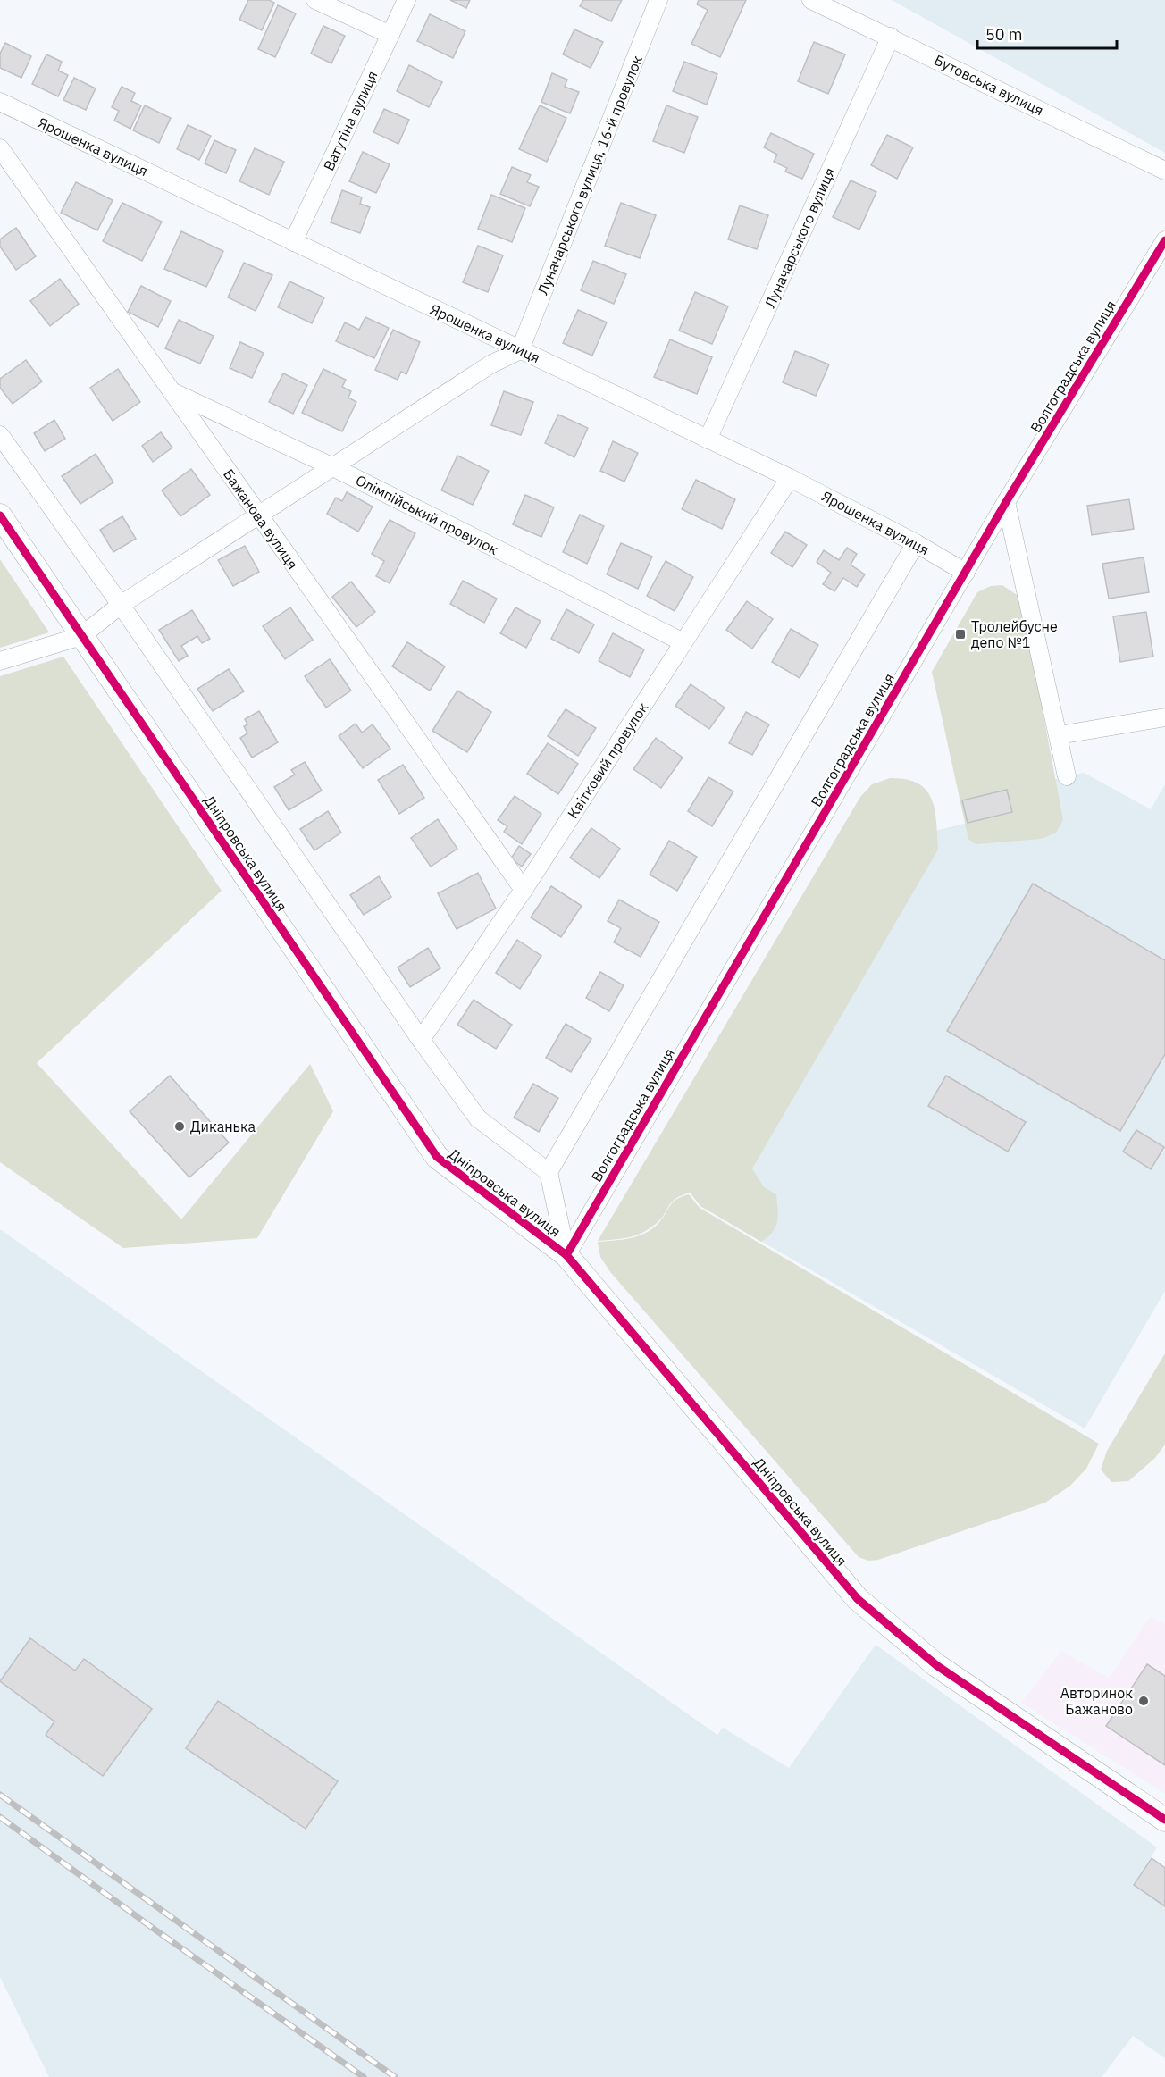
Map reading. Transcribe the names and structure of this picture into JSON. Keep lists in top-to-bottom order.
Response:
{
  "streets": {
    "street": [
      "Бутовська вулиця",
      "Ватутіна вулиця",
      "Ярошенка вулиця",
      "Луначарського вулиця, 16-й провулок",
      "Луначарського вулиця",
      "Волгоградська вулиця",
      "Олімпійський провулок",
      "Бажанова вулиця",
      "Квітковий провулок",
      "Дніпровська вулиця"
    ]
  },
  "crossings": [
    ["Бутовська вулиця", "Луначарського вулиця"],
    ["Ватутіна вулиця", "Ярошенка вулиця"],
    ["Ярошенка вулиця", "Луначарського вулиця, 16-й провулок"],
    ["Ярошенка вулиця", "Луначарського вулиця"],
    ["Ярошенка вулиця", "Волгоградська вулиця"],
    ["Ярошенка вулиця", "Квітковий провулок"],
    ["Волгоградська вулиця", "Дніпровська вулиця"],
    ["Олімпійський провулок", "Бажанова вулиця"],
    ["Олімпійський провулок", "Квітковий провулок"],
    ["Бажанова вулиця", "Квітковий провулок"]
  ],
  "places": {
    "transit": ["Тролейбусне депо №1"],
    "other": ["Диканька", "Авторинок Бажаново"]
  },
  "scale_bar": "50 m"
}
